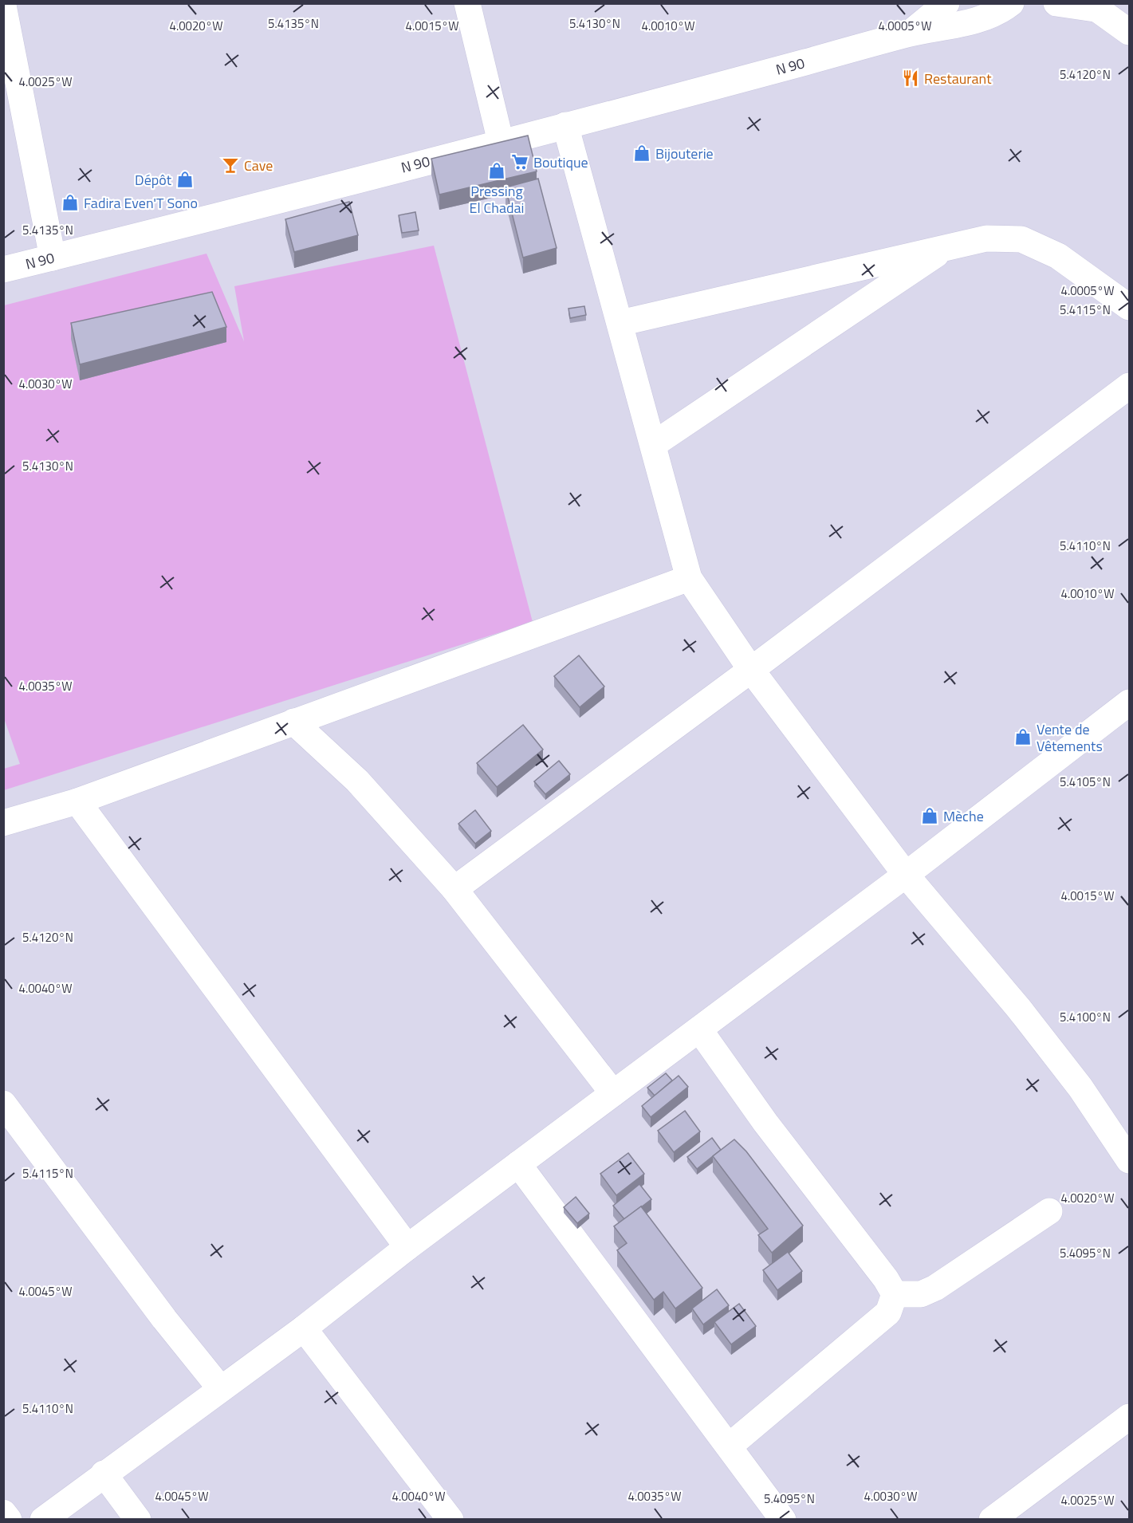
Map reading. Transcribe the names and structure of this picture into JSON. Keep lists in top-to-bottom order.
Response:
{
  "streets": {
    "street": ["N 90"]
  },
  "places": {
    "restaurant": ["Restaurant"],
    "shop": [
      "Bijouterie",
      "Pressing El Chadai",
      "Dépôt",
      "Fadira Even'T Sono",
      "Vente de Vêtements",
      "Mèche"
    ],
    "supermarket": ["Boutique"],
    "bar": ["Cave"]
  },
  "coordinates": [
    "5.4135°N",
    "5.4130°N",
    "4.0020°W",
    "4.0015°W",
    "4.0010°W",
    "4.0005°W",
    "5.4120°N",
    "4.0025°W",
    "5.4115°N",
    "4.0030°W",
    "5.4110°N",
    "4.0035°W",
    "5.4105°N",
    "4.0040°W",
    "5.4100°N",
    "5.4095°N",
    "4.0045°W"
  ]
}
